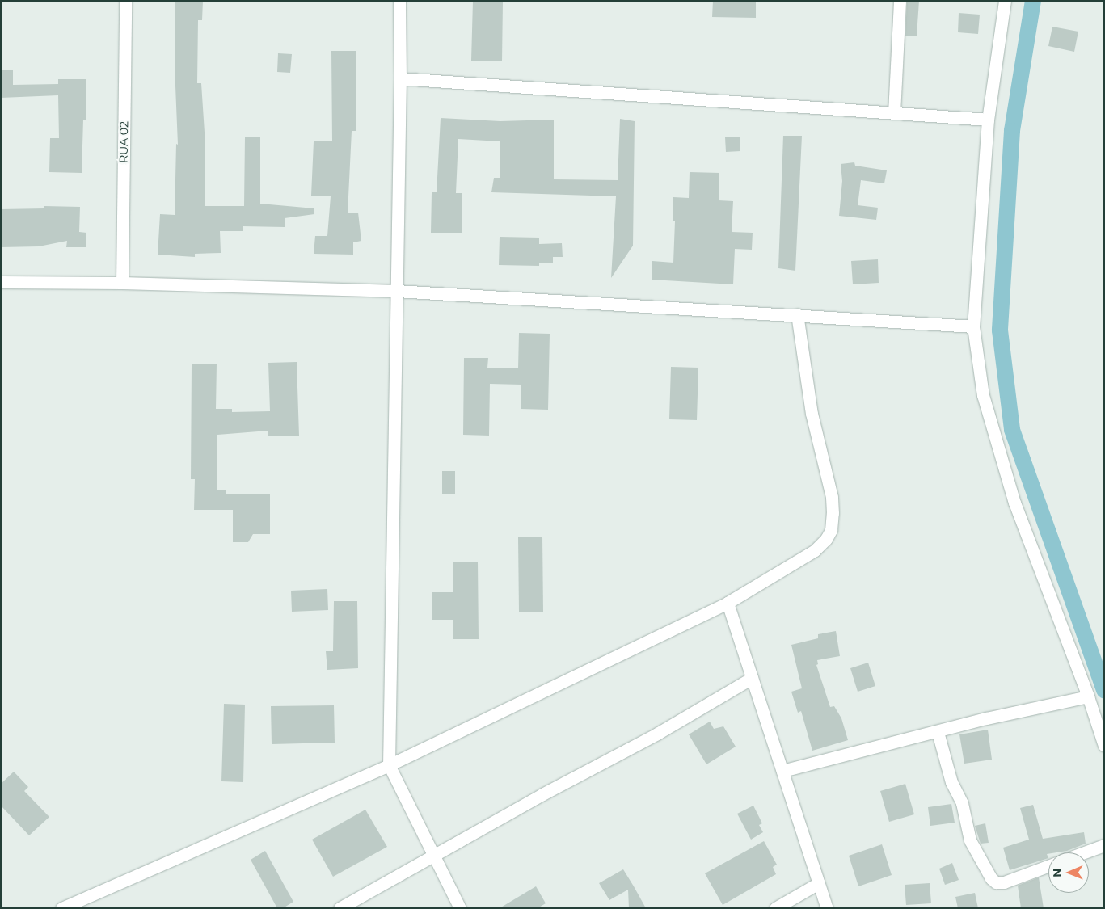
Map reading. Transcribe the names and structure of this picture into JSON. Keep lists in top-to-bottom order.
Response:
{
  "streets": {
    "street": ["RUA 02"]
  },
  "north": "left"
}
